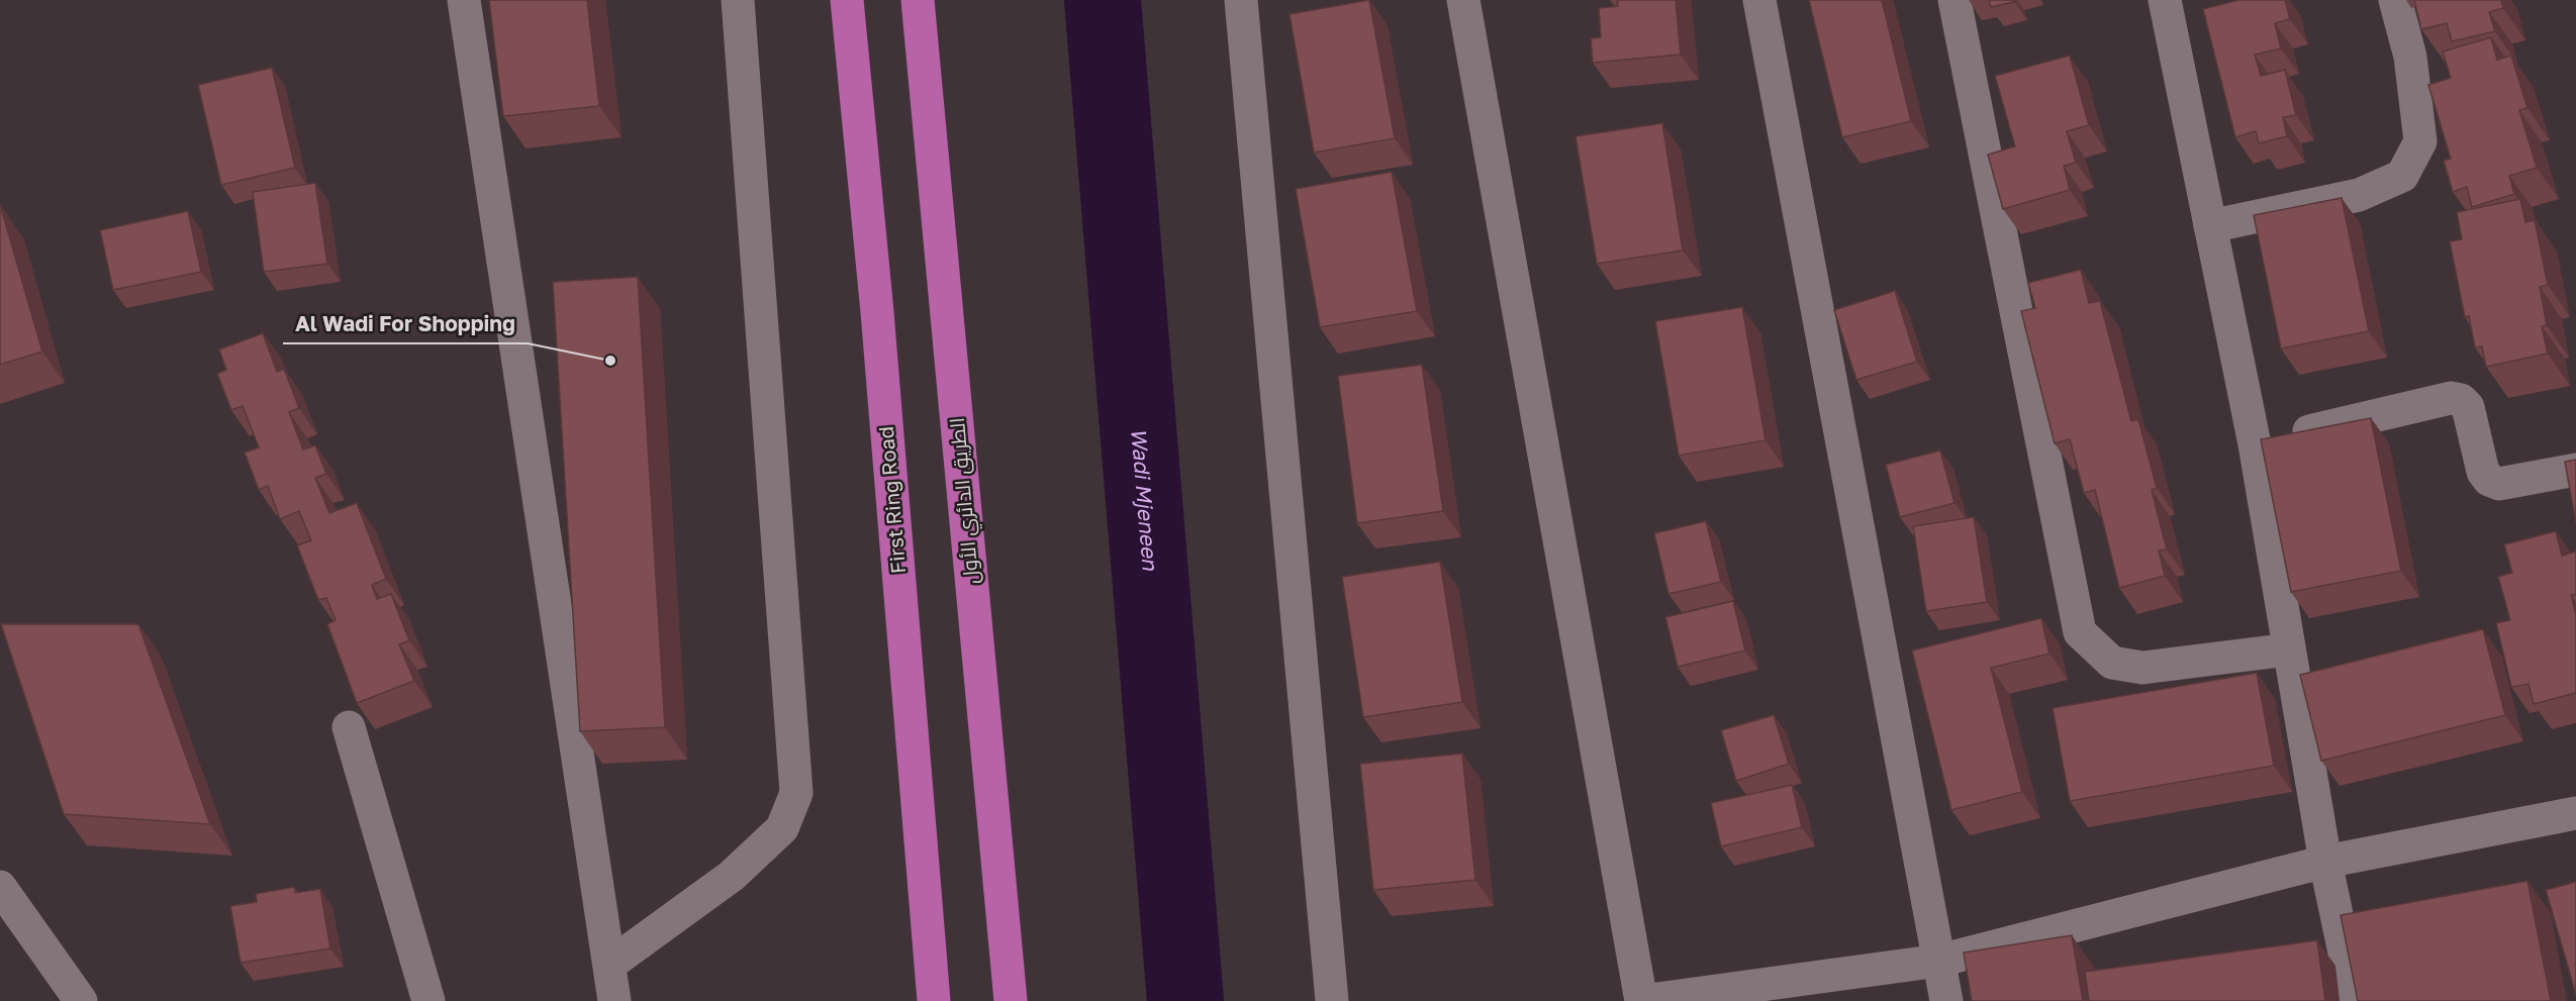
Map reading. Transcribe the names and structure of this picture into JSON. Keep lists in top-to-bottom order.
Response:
{
  "streets": {
    "highway": ["First Ring Road", "الطريق الدائري الأول"]
  },
  "water": ["Wadi Mjeneen"],
  "places": ["Al Wadi For Shopping"]
}
